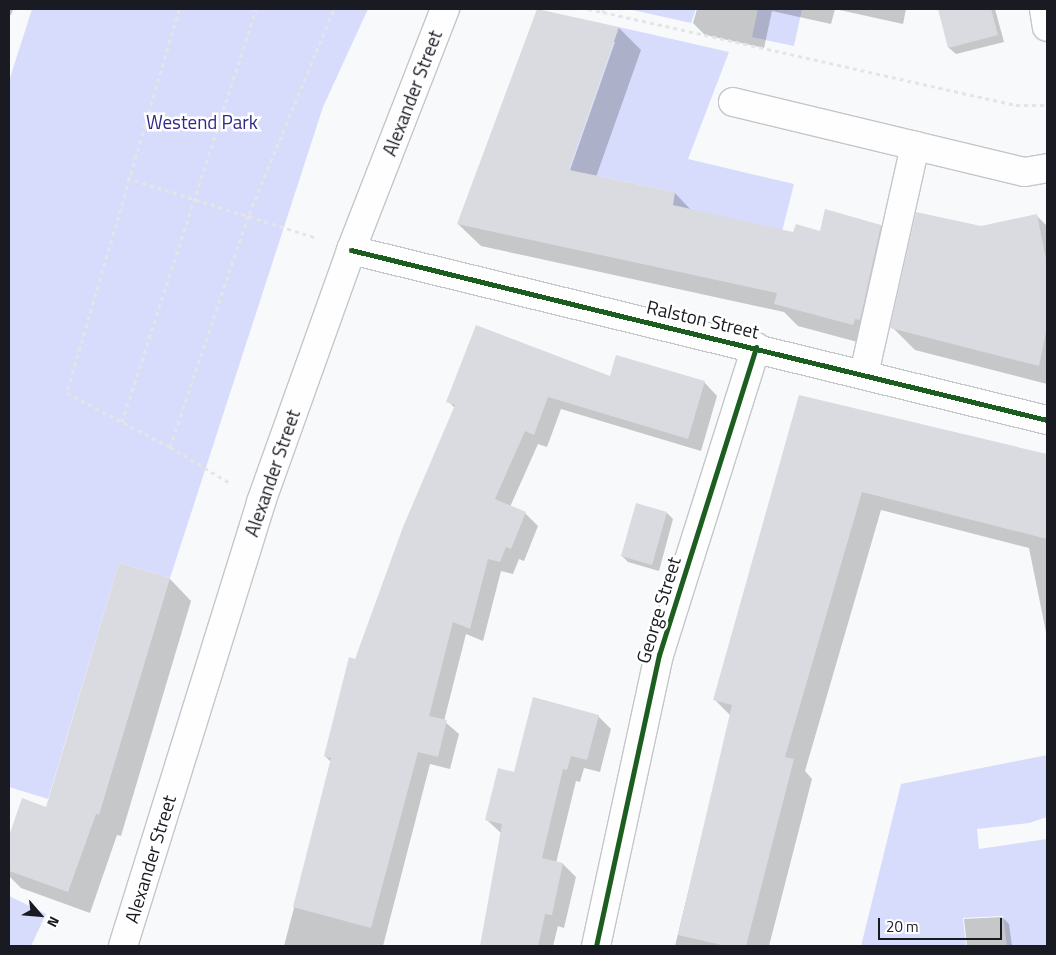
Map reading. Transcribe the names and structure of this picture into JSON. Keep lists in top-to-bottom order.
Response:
{
  "streets": {
    "street": ["Alexander Street", "Ralston Street", "George Street"]
  },
  "crossings": [
    ["Alexander Street", "Ralston Street"],
    ["Ralston Street", "George Street"]
  ],
  "parks": ["Westend Park"],
  "scale_bar": "20 m",
  "north": "bottom right"
}
